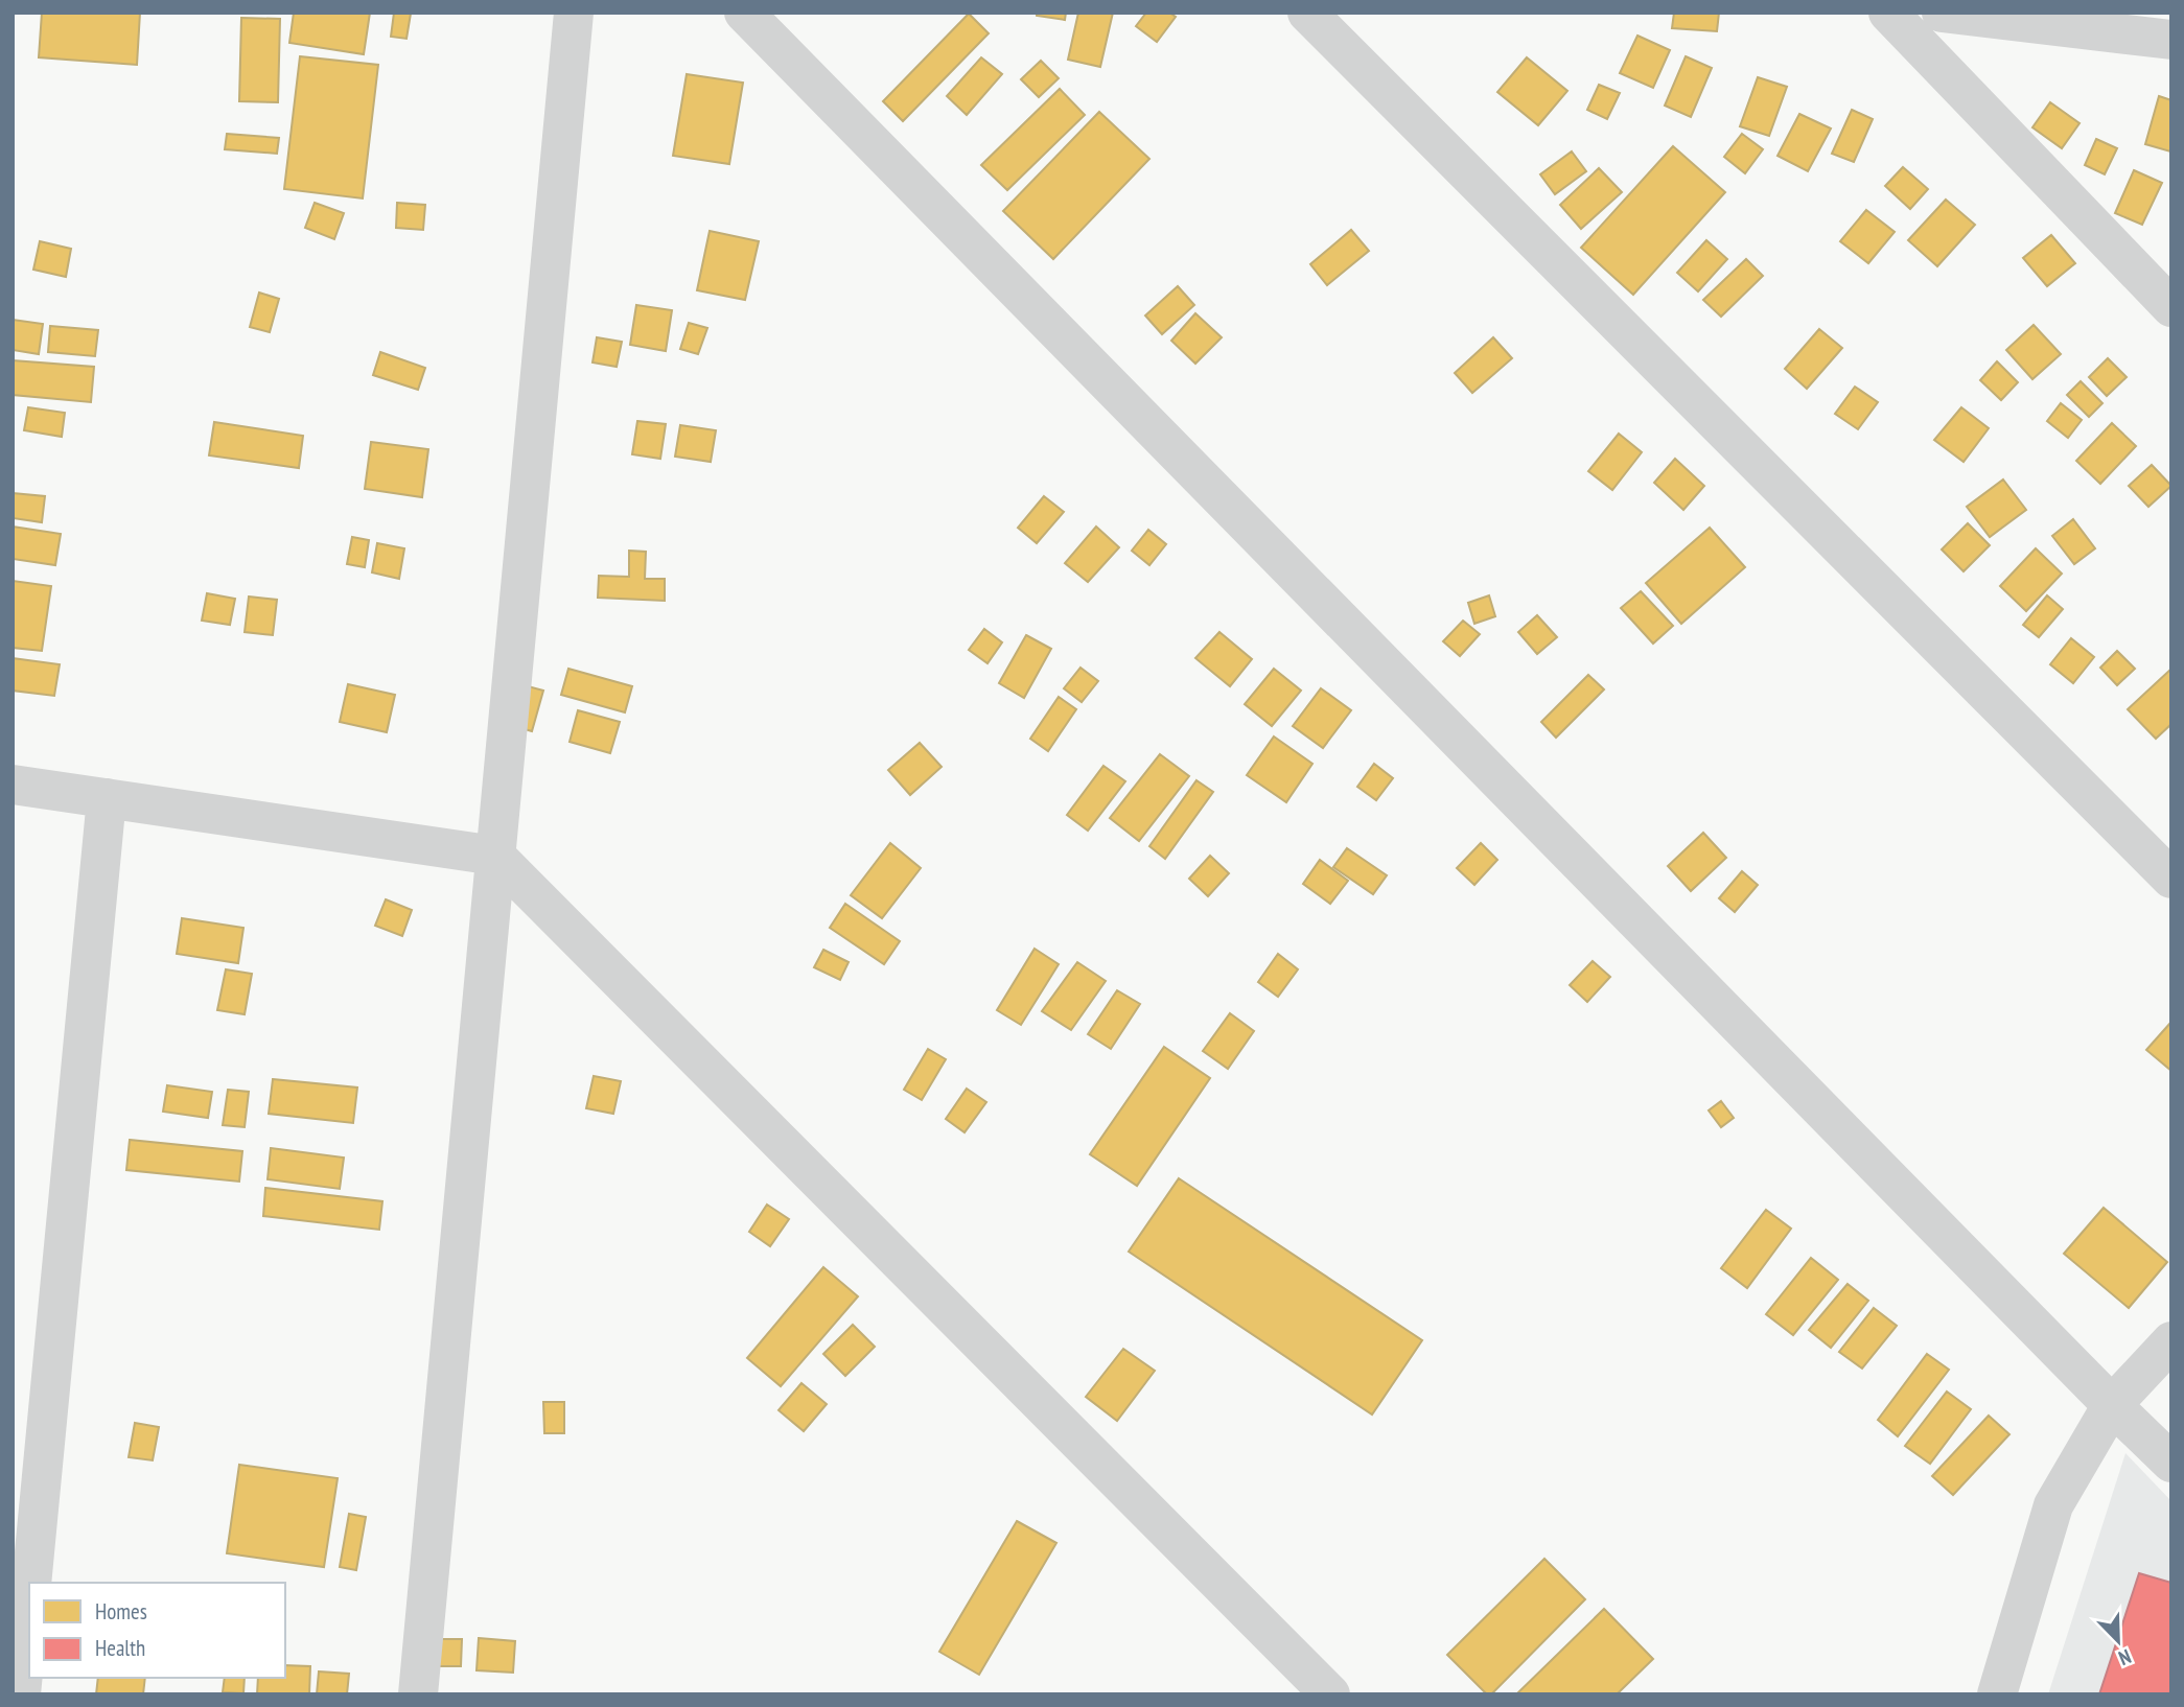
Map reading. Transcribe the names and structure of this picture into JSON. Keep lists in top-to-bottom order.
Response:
{
  "legend": ["Homes", "Health"],
  "north": "bottom right"
}
